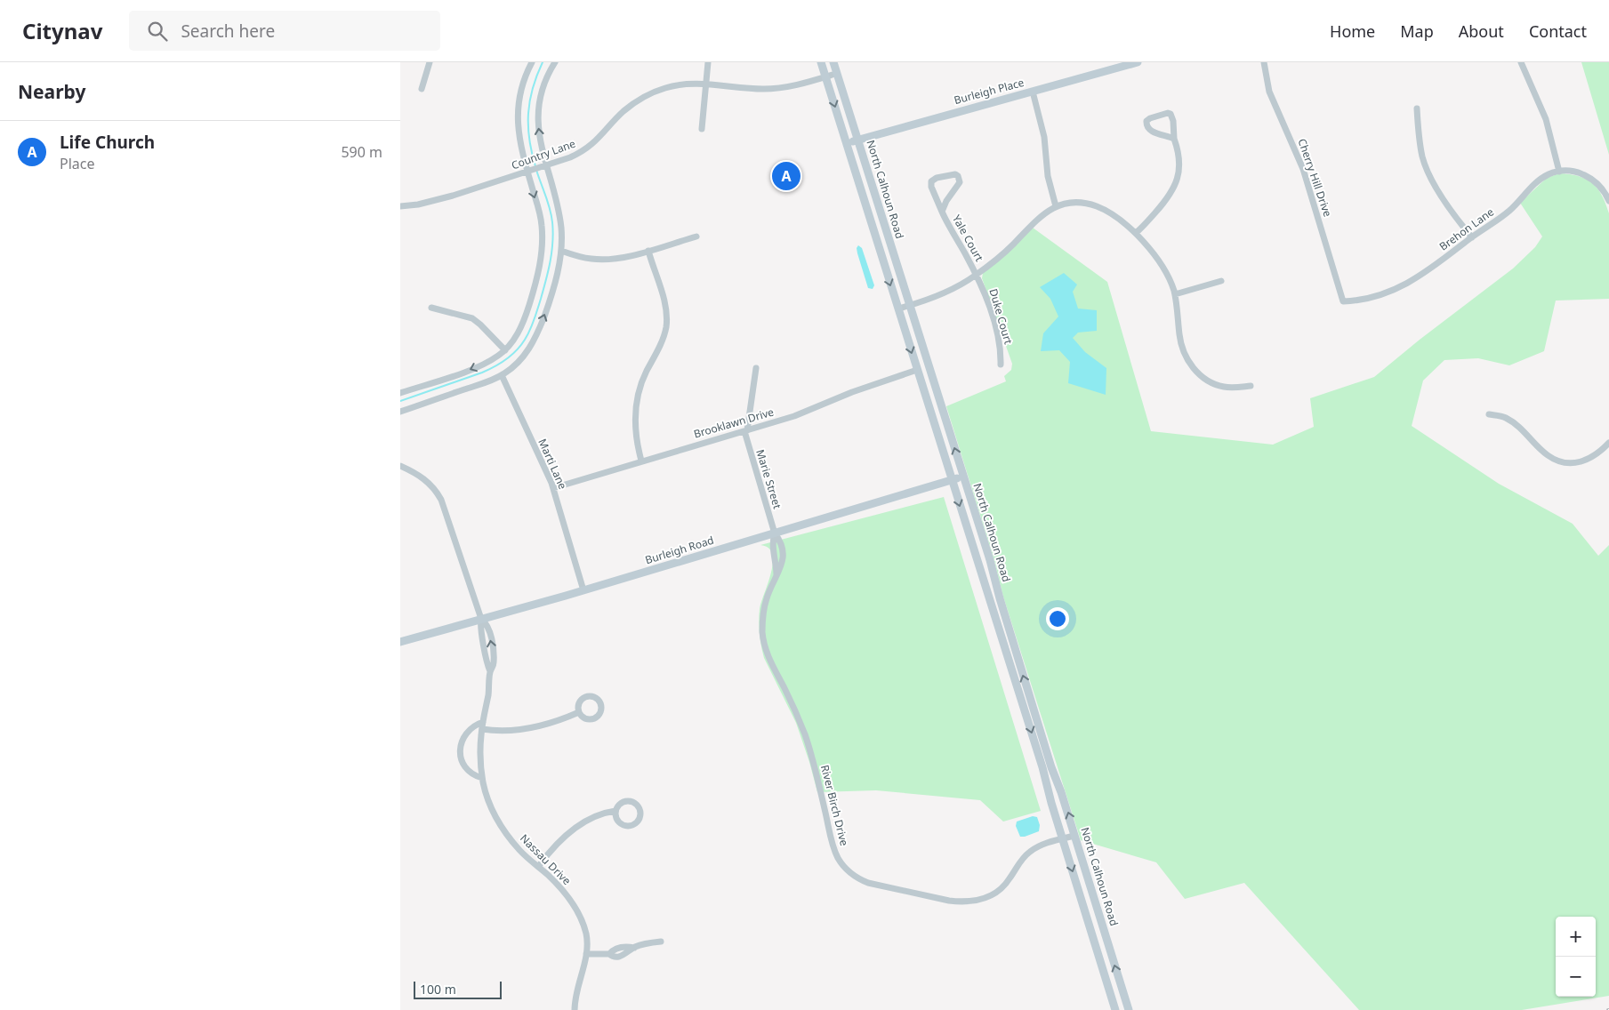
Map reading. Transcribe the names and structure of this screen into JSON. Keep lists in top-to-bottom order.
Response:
{
  "streets": {
    "main road": ["Burleigh Place", "North Calhoun Road", "Burleigh Road"],
    "street": [
      "Country Lane",
      "Cherry Hill Drive",
      "Brehon Lane",
      "Yale Court",
      "Duke Court",
      "Brooklawn Drive",
      "Marti Lane",
      "Marie Street",
      "River Birch Drive",
      "Nassau Drive"
    ]
  },
  "crossings": [
    ["Burleigh Place", "North Calhoun Road"],
    ["Country Lane", "North Calhoun Road"],
    ["Cherry Hill Drive", "Brehon Lane"],
    ["North Calhoun Road", "Brooklawn Drive"],
    ["North Calhoun Road", "Burleigh Road"],
    ["North Calhoun Road", "River Birch Drive"],
    ["Yale Court", "Duke Court"],
    ["Brooklawn Drive", "Marti Lane"],
    ["Brooklawn Drive", "Marie Street"],
    ["Marti Lane", "Burleigh Road"],
    ["Marie Street", "Burleigh Road"],
    ["Marie Street", "River Birch Drive"],
    ["Burleigh Road", "River Birch Drive"],
    ["Burleigh Road", "Nassau Drive"]
  ],
  "scale_bar": "100 m",
  "page": {
    "header": "Citynav",
    "search": "Search here",
    "nav": [
      "Home",
      "Map",
      "About",
      "Contact"
    ],
    "heading": "Nearby",
    "list": [
      {
        "mark": "A",
        "name": "Life Church",
        "note": "Place",
        "value": "590 m"
      }
    ],
    "pins": "A",
    "map_buttons": ["+", "−"],
    "scale": "100 m"
  }
}
